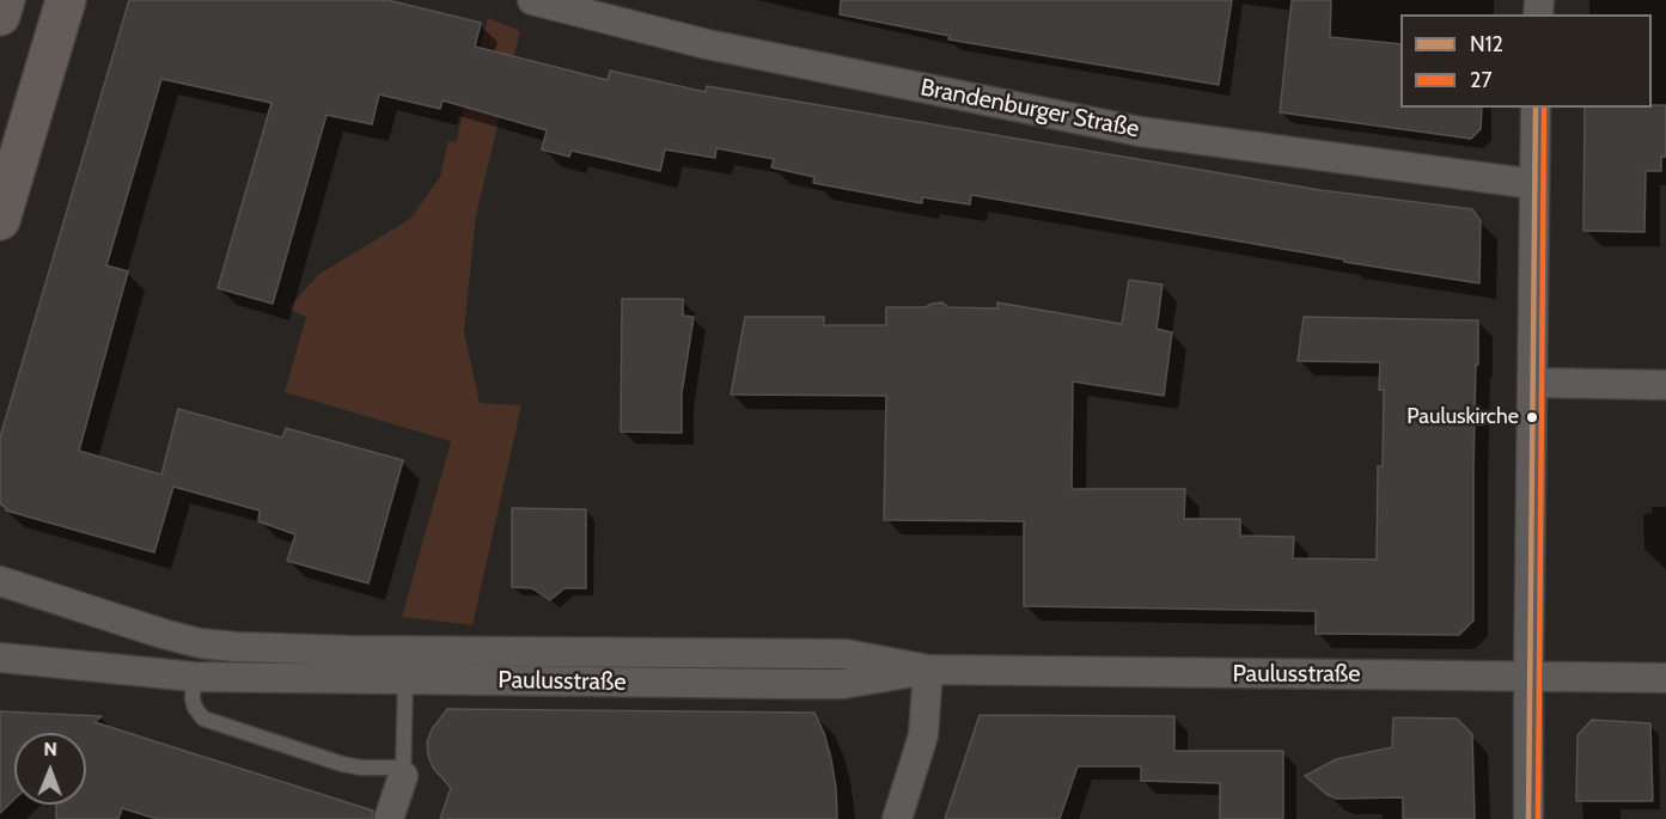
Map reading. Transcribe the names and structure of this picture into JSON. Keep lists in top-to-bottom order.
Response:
{
  "streets": {
    "street": ["Brandenburger Straße", "Paulusstraße"]
  },
  "places": ["Pauluskirche"],
  "lines": ["transit line N12", "transit line 27"],
  "legend": ["N12", "27"],
  "north": "top"
}
